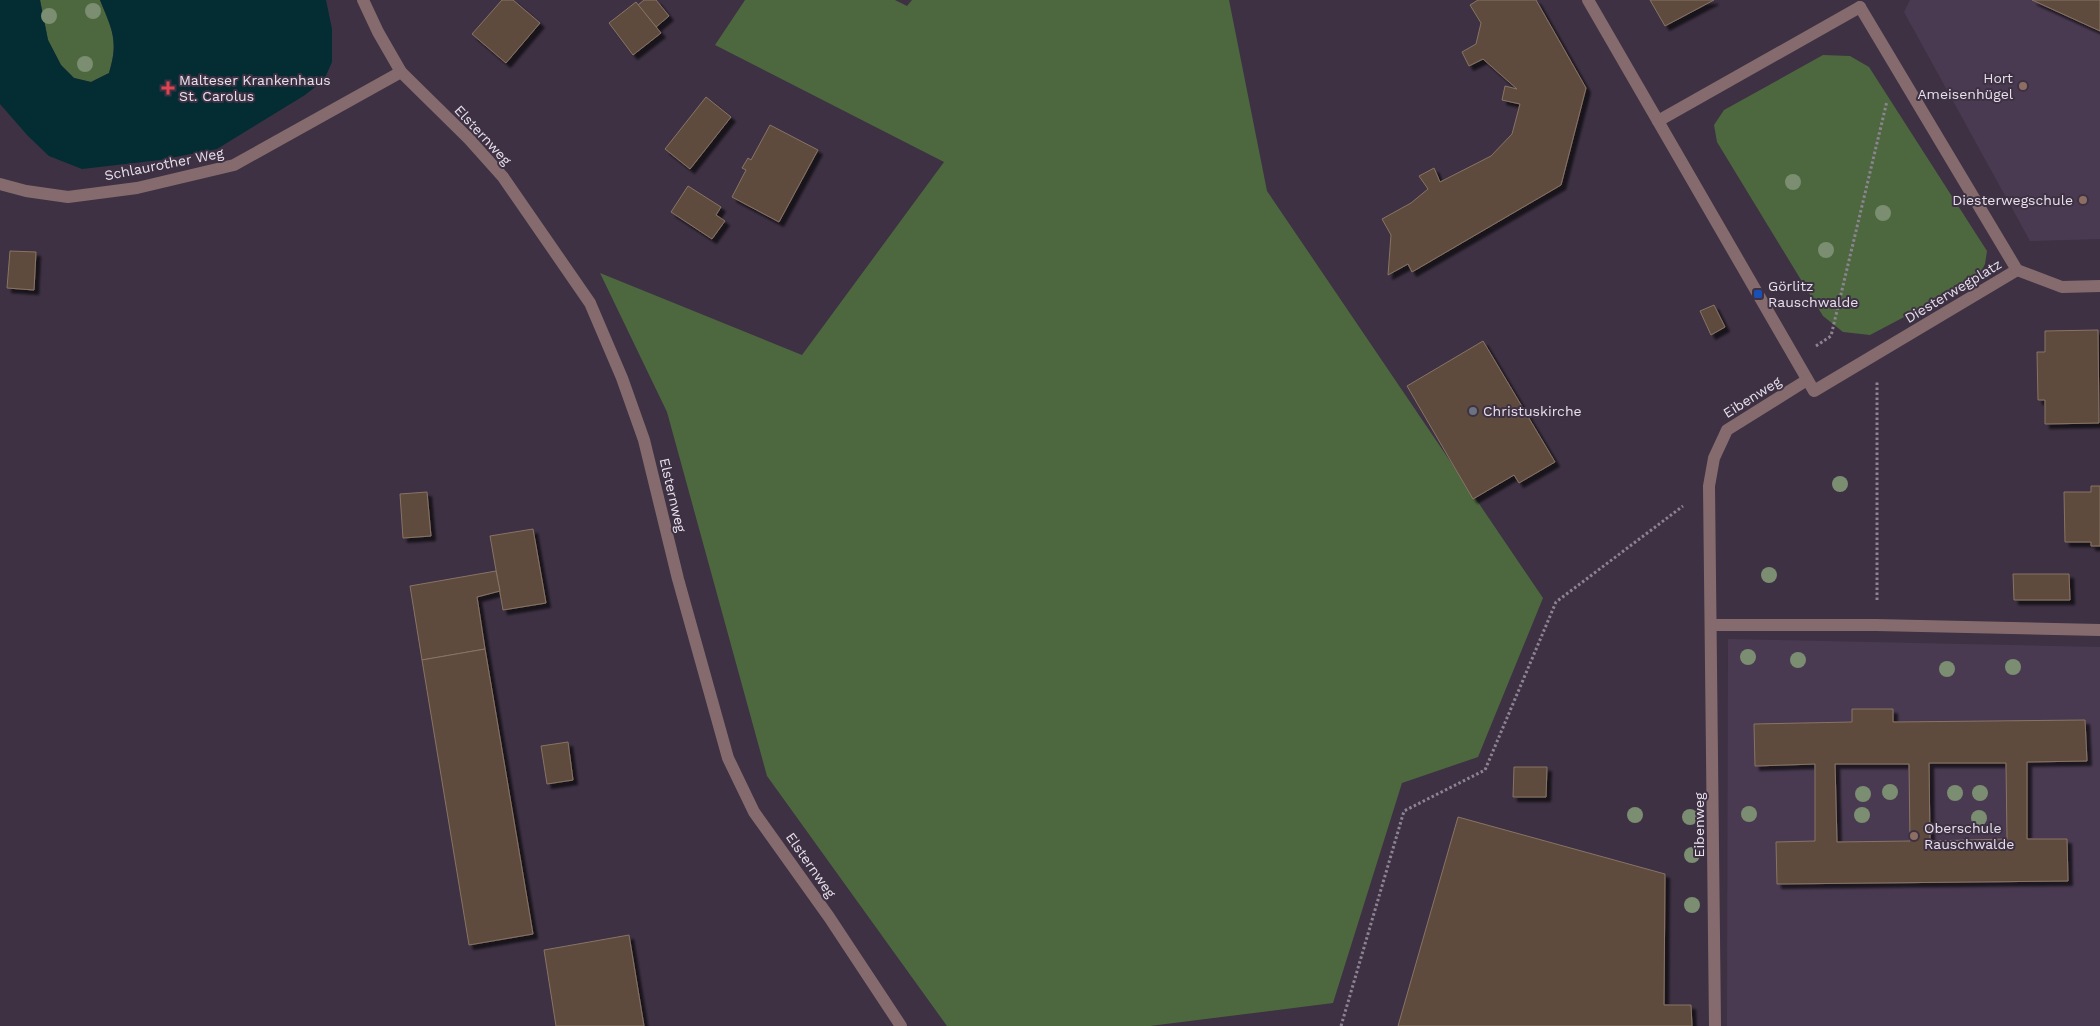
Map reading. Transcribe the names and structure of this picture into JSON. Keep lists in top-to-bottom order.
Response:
{
  "streets": {
    "street": [
      "Elsternweg",
      "Schlaurother Weg",
      "Diesterwegplatz",
      "Eibenweg"
    ]
  },
  "crossings": [
    ["Elsternweg", "Schlaurother Weg"],
    ["Diesterwegplatz", "Eibenweg"]
  ],
  "places": {
    "other": [
      "Hort Ameisenhügel",
      "Diesterwegschule",
      "Christuskirche",
      "Oberschule Rauschwalde"
    ],
    "health": ["Malteser Krankenhaus St. Carolus"],
    "transit": ["Görlitz Rauschwalde"]
  }
}
